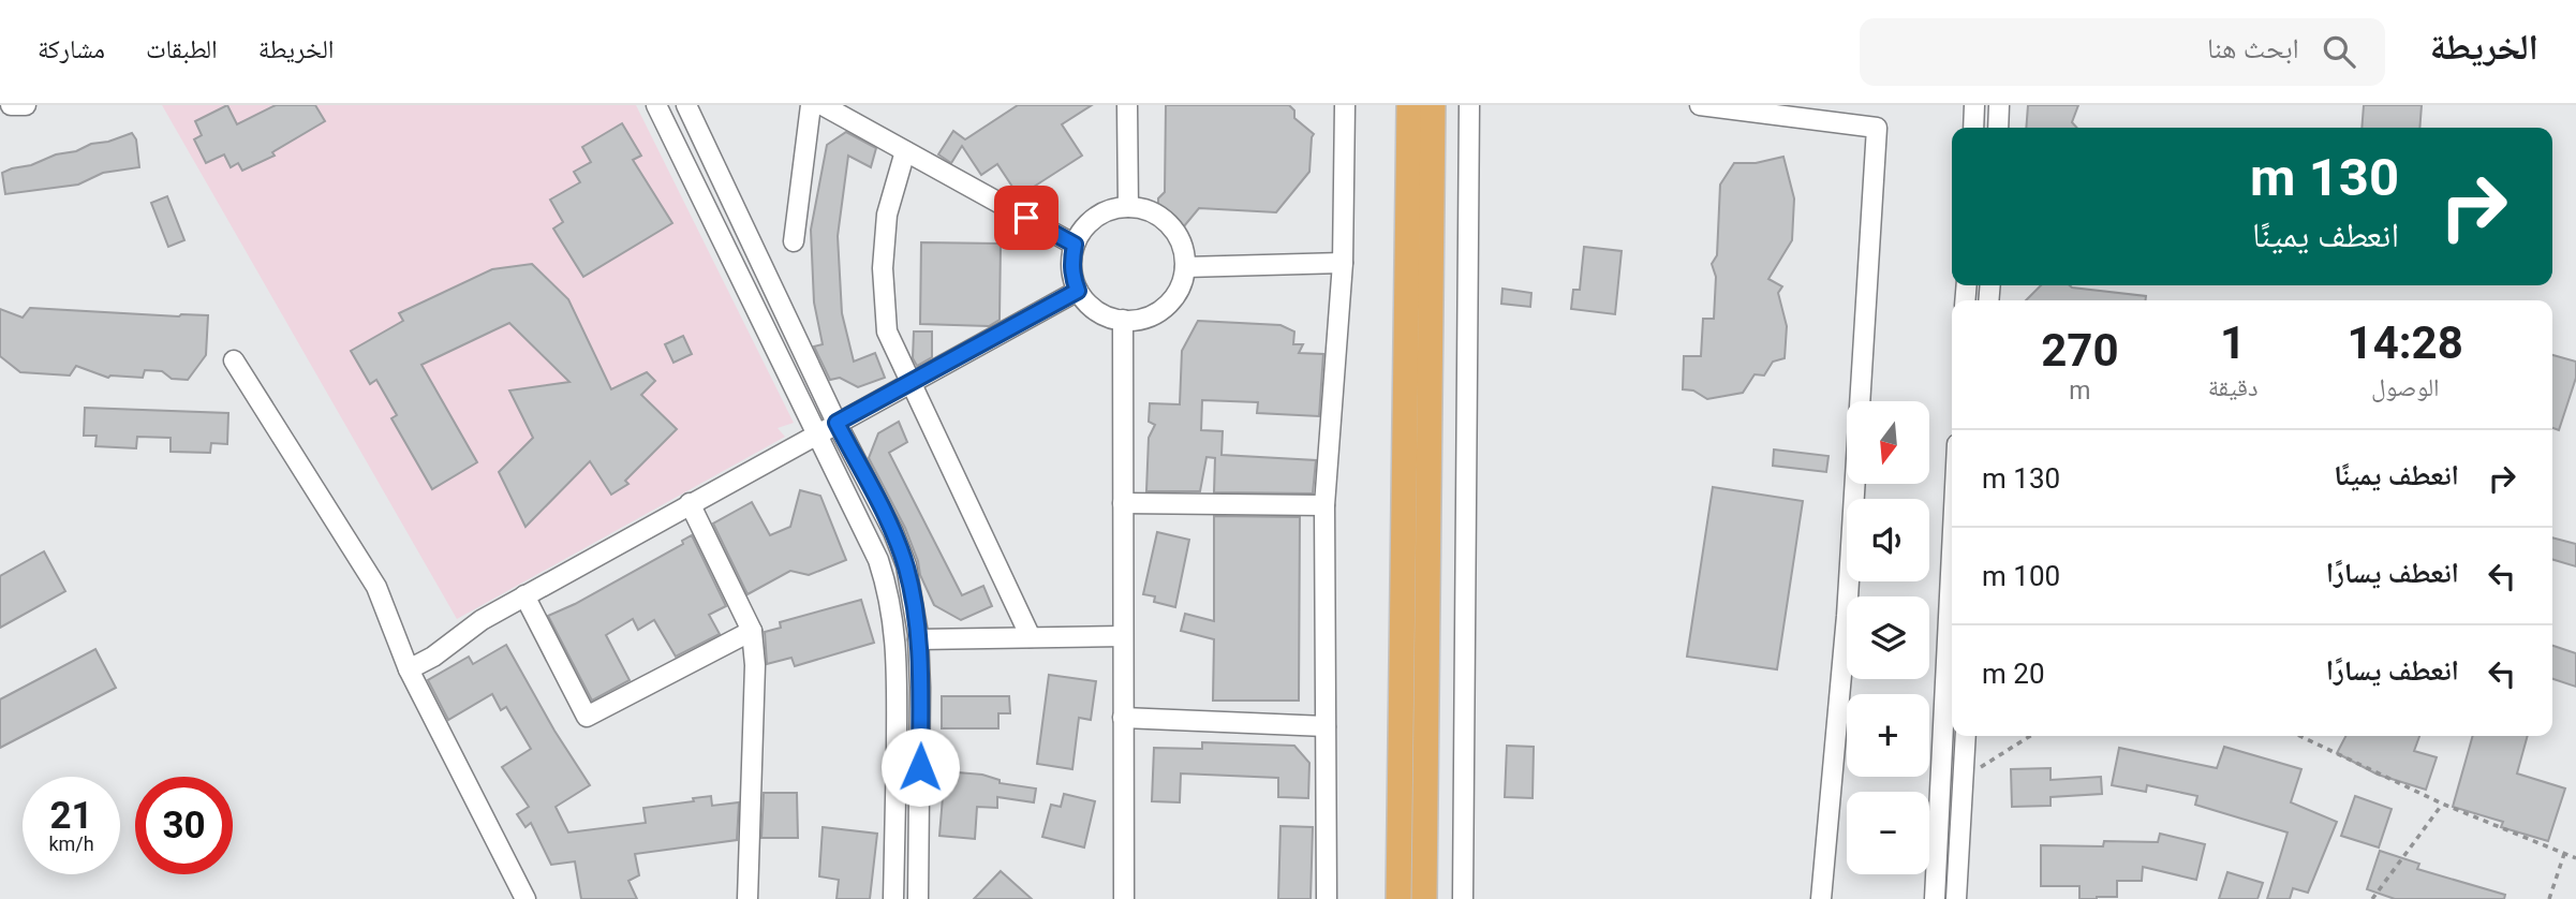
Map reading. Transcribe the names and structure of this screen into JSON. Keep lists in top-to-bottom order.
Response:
{
  "north": "bottom",
  "page": {
    "header": "الخريطة",
    "search": "ابحث هنا",
    "nav": ["الخريطة", "الطبقات", "مشاركة"],
    "turn": ["130 m", "انعطف يمينًا"],
    "eta": [
      "14:28",
      "الوصول",
      "1",
      "دقيقة",
      "270",
      "m"
    ],
    "map_buttons": ["+", "−"],
    "list": [
      {
        "name": "انعطف يمينًا",
        "value": "130 m"
      },
      {
        "name": "انعطف يسارًا",
        "value": "100 m"
      },
      {
        "name": "انعطف يسارًا",
        "value": "20 m"
      }
    ],
    "speed": "21 km/h",
    "limit": "30"
  }
}
